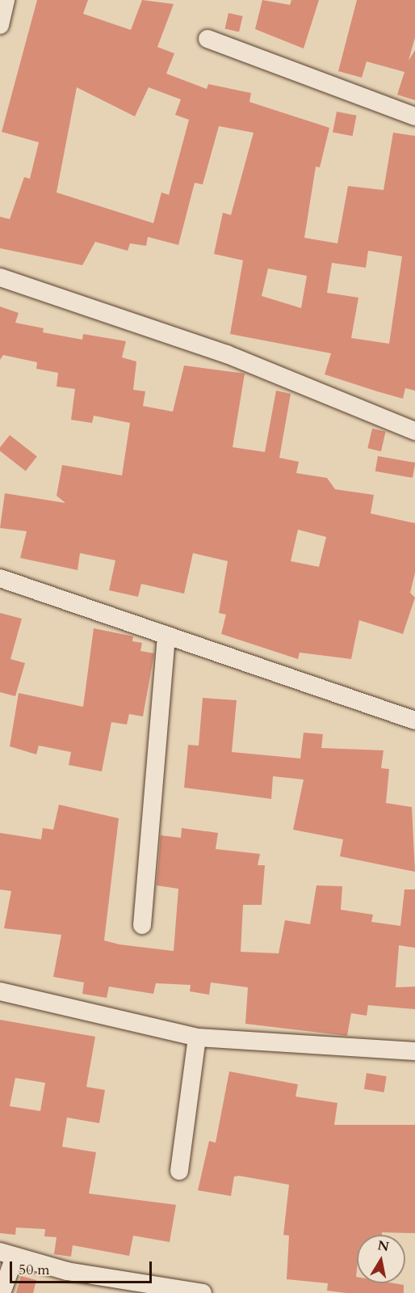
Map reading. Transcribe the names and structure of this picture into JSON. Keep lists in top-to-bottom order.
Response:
{
  "scale_bar": "50 m",
  "north": "top"
}
